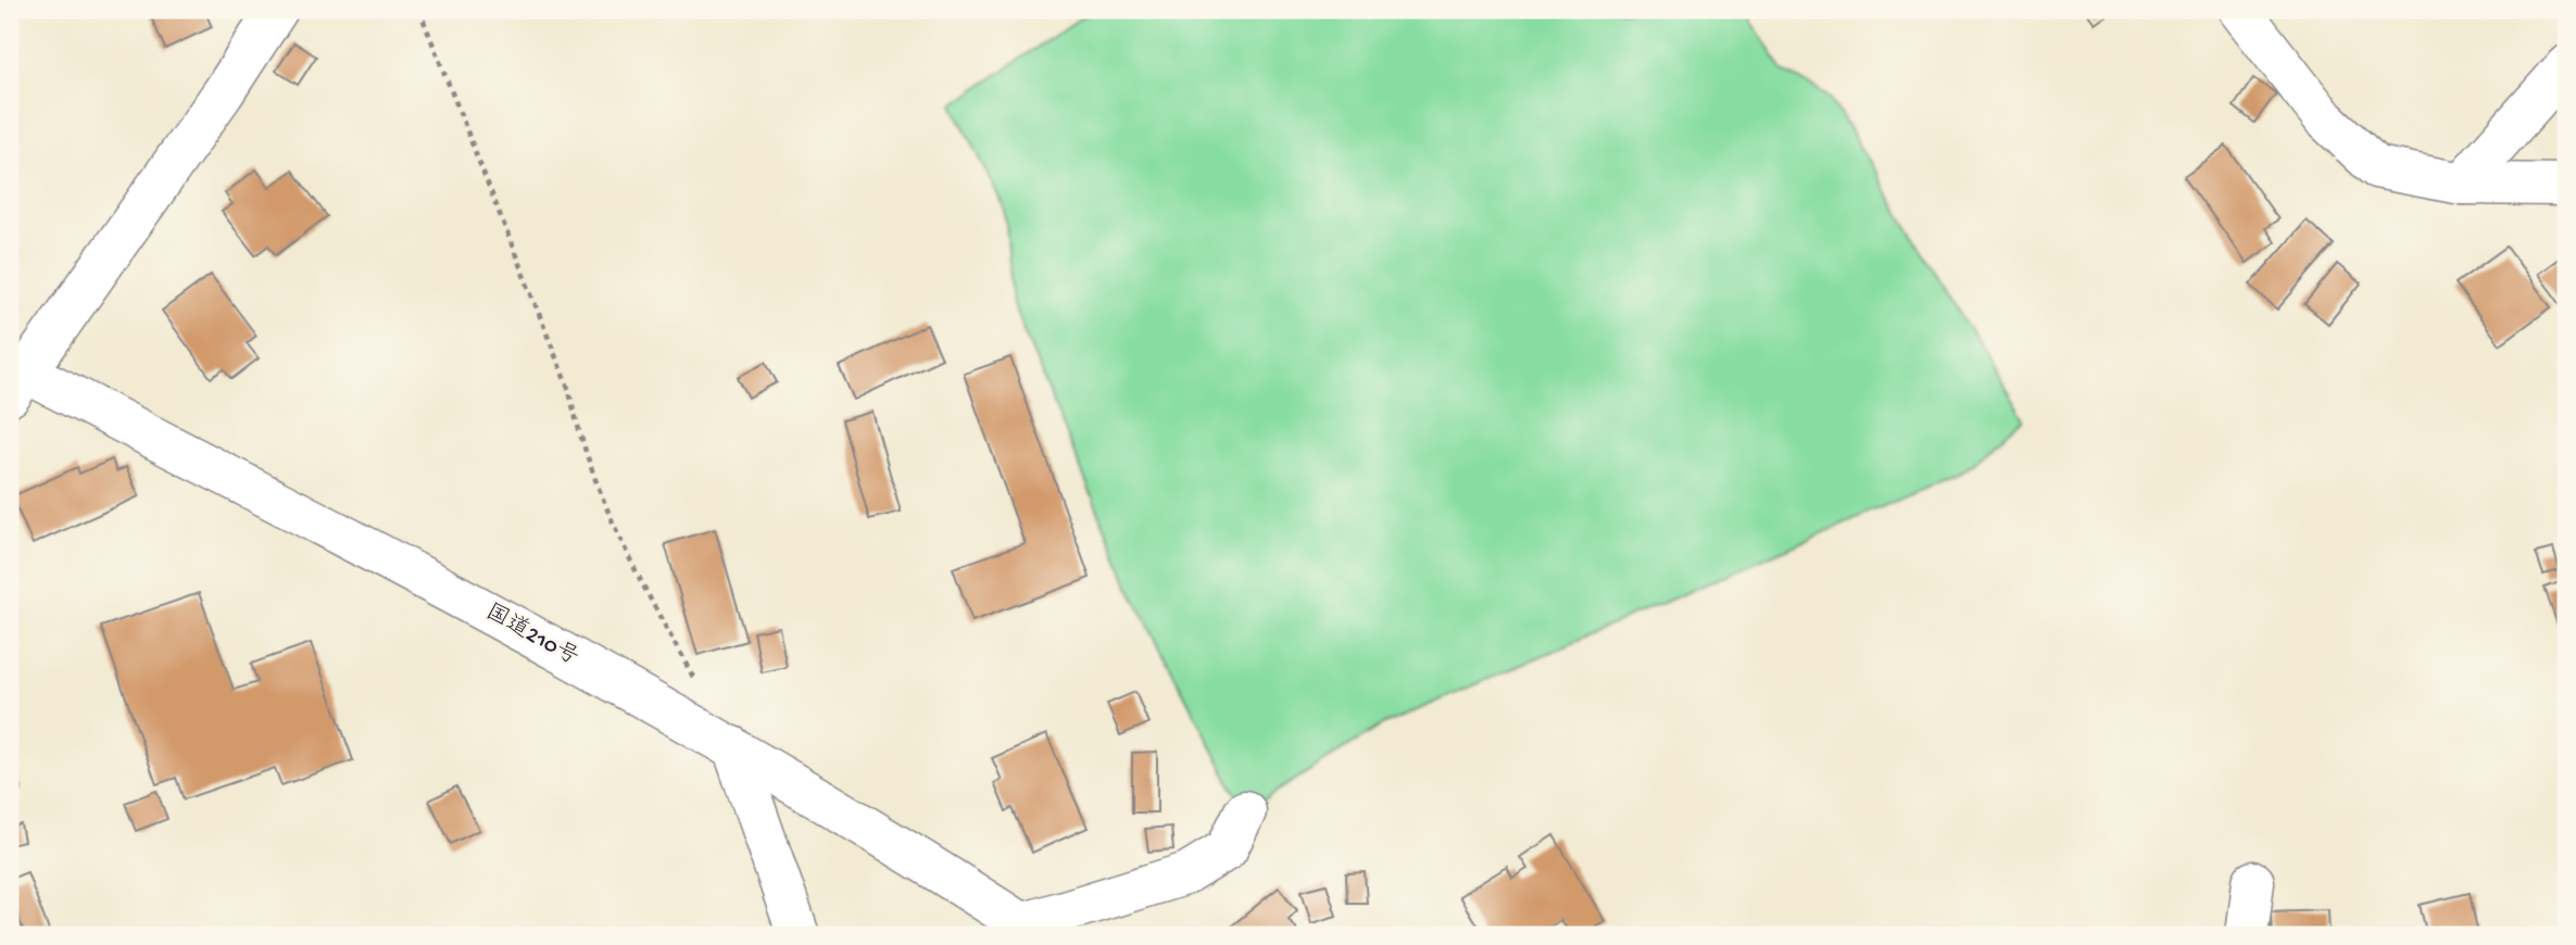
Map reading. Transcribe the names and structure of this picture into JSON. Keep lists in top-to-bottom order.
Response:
{
  "streets": {
    "main road": ["国道210号"]
  }
}
